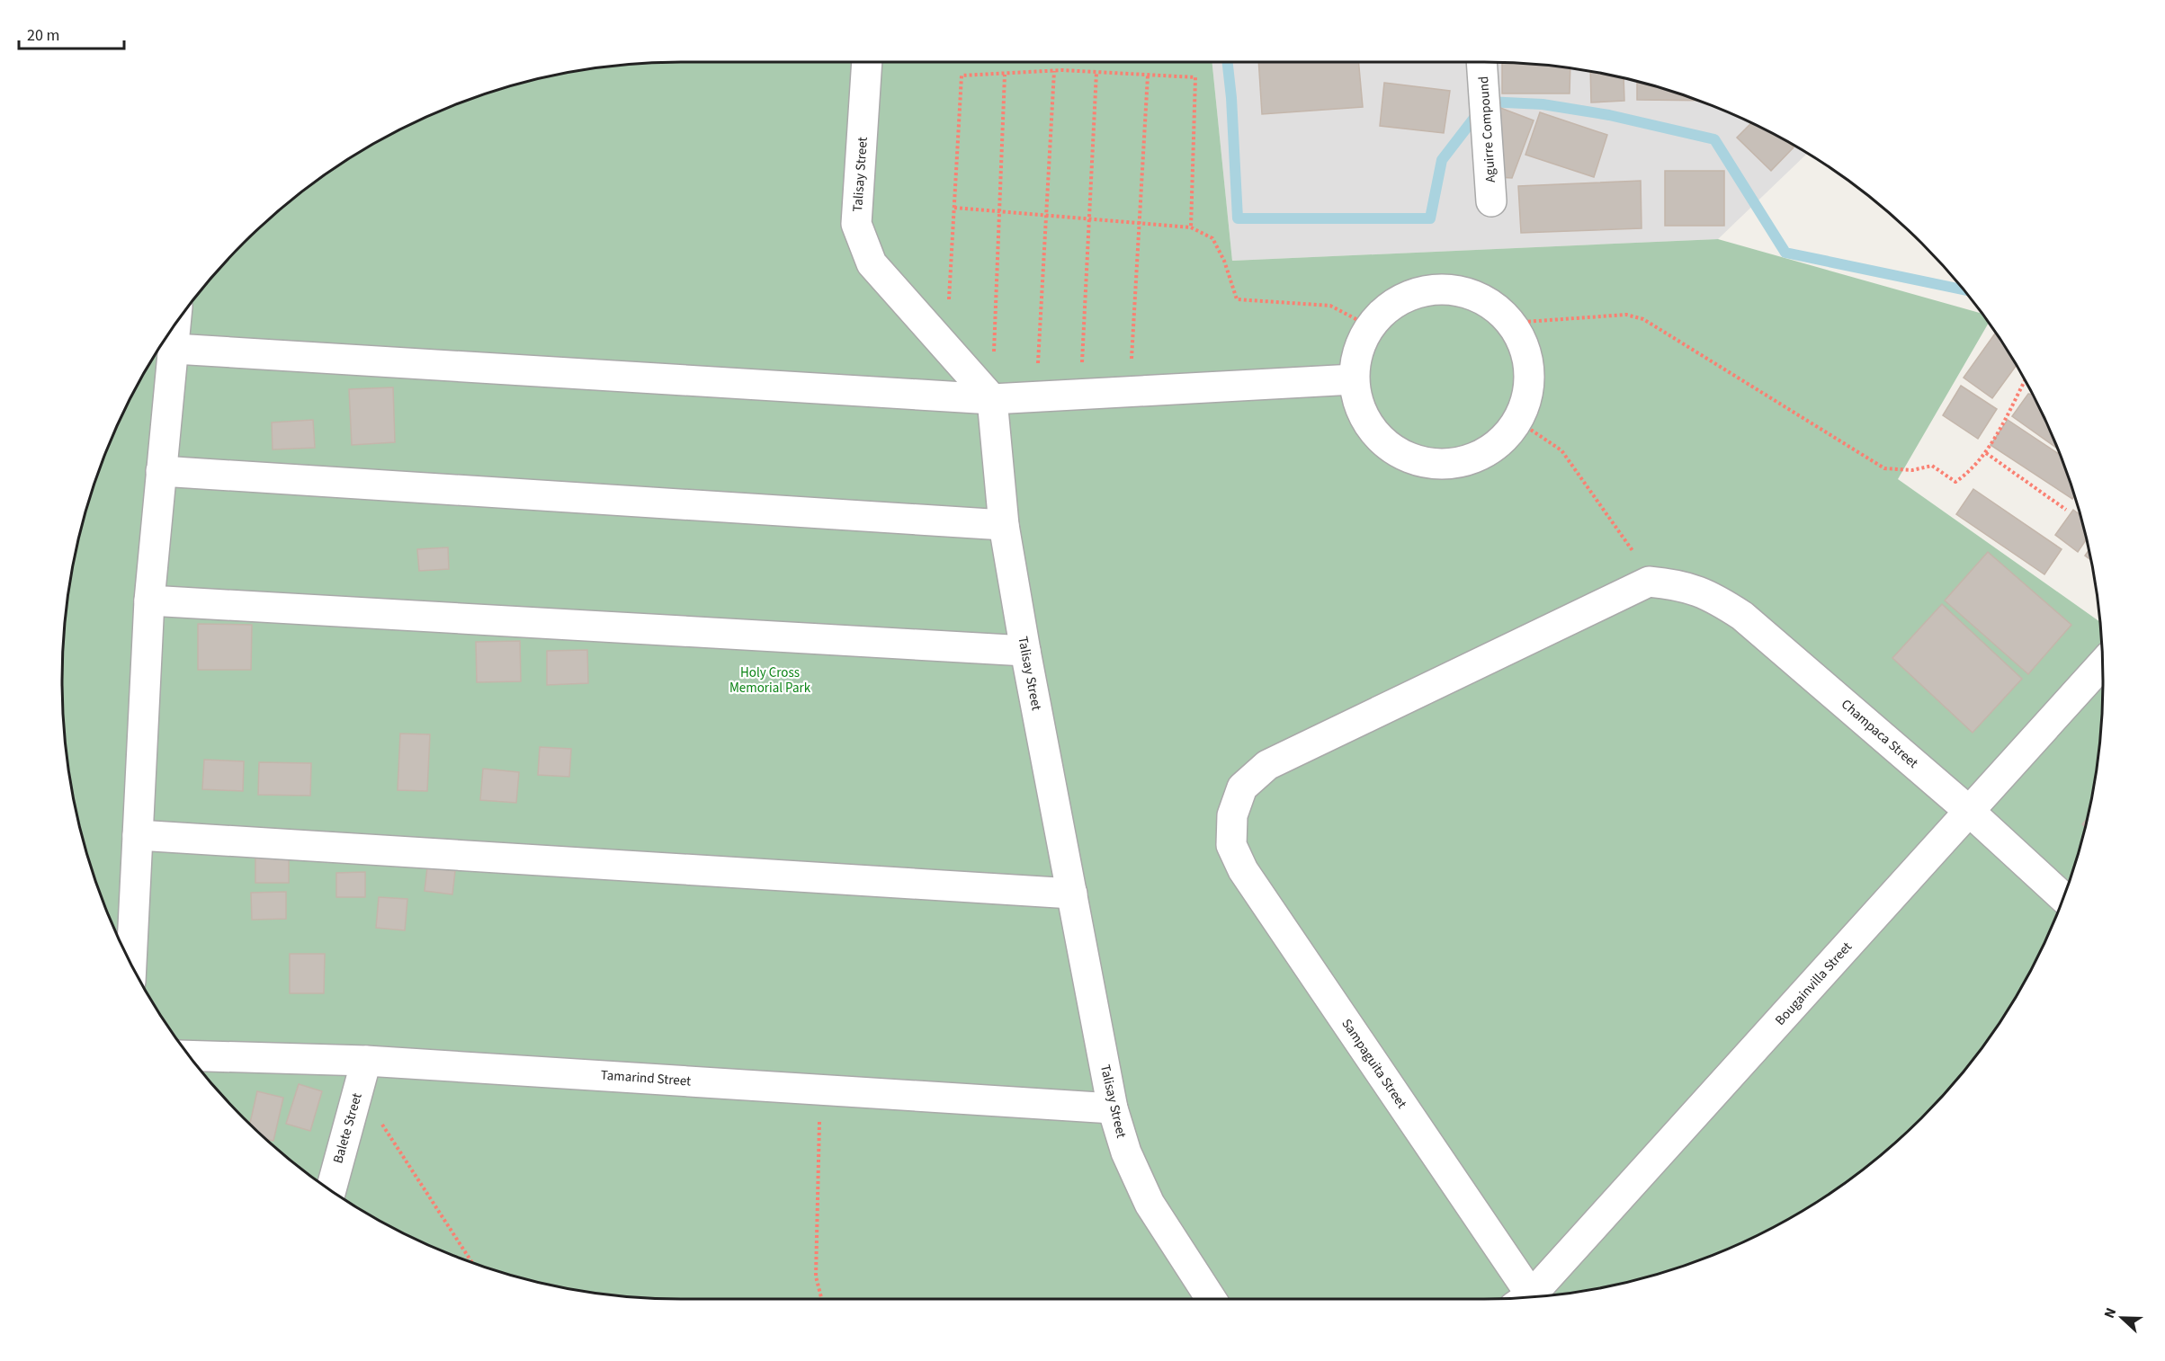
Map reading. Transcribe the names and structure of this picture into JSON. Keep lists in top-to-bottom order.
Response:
{
  "streets": {
    "street": [
      "Aguirre Compound",
      "Talisay Street",
      "Champaca Street",
      "Bougainvilla Street",
      "Sampaguita Street",
      "Tamarind Street",
      "Balete Street"
    ]
  },
  "crossings": [
    ["Talisay Street", "Tamarind Street"],
    ["Champaca Street", "Bougainvilla Street"],
    ["Champaca Street", "Sampaguita Street"],
    ["Tamarind Street", "Balete Street"]
  ],
  "parks": ["Holy Cross Memorial Park"],
  "scale_bar": "20 m",
  "north": "left"
}
